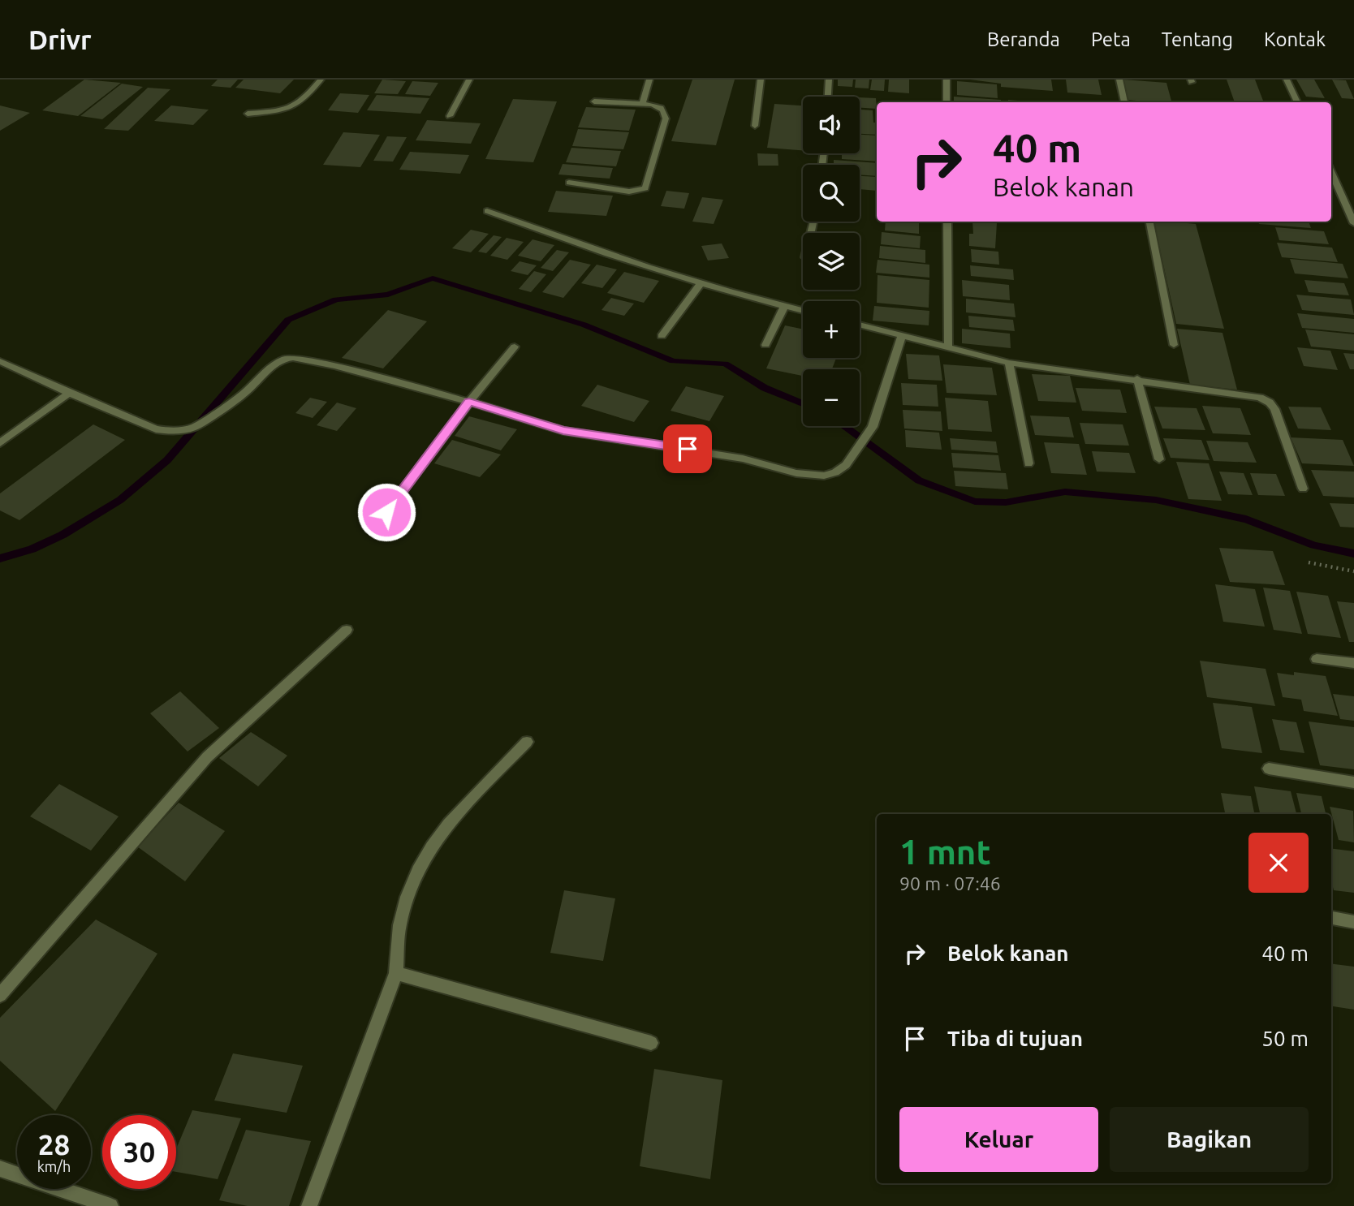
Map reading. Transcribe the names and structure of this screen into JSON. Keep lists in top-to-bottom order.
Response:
{
  "page": {
    "header": "Drivr",
    "nav": [
      "Beranda",
      "Peta",
      "Tentang",
      "Kontak"
    ],
    "map_buttons": ["+", "−"],
    "turn": ["40 m", "Belok kanan"],
    "heading": ["1 mnt", "90 m · 07:46"],
    "list": [
      {
        "name": "Belok kanan",
        "value": "40 m"
      },
      {
        "name": "Tiba di tujuan",
        "value": "50 m"
      }
    ],
    "buttons": ["Keluar", "Bagikan"],
    "speed": "28 km/h",
    "limit": "30"
  }
}
